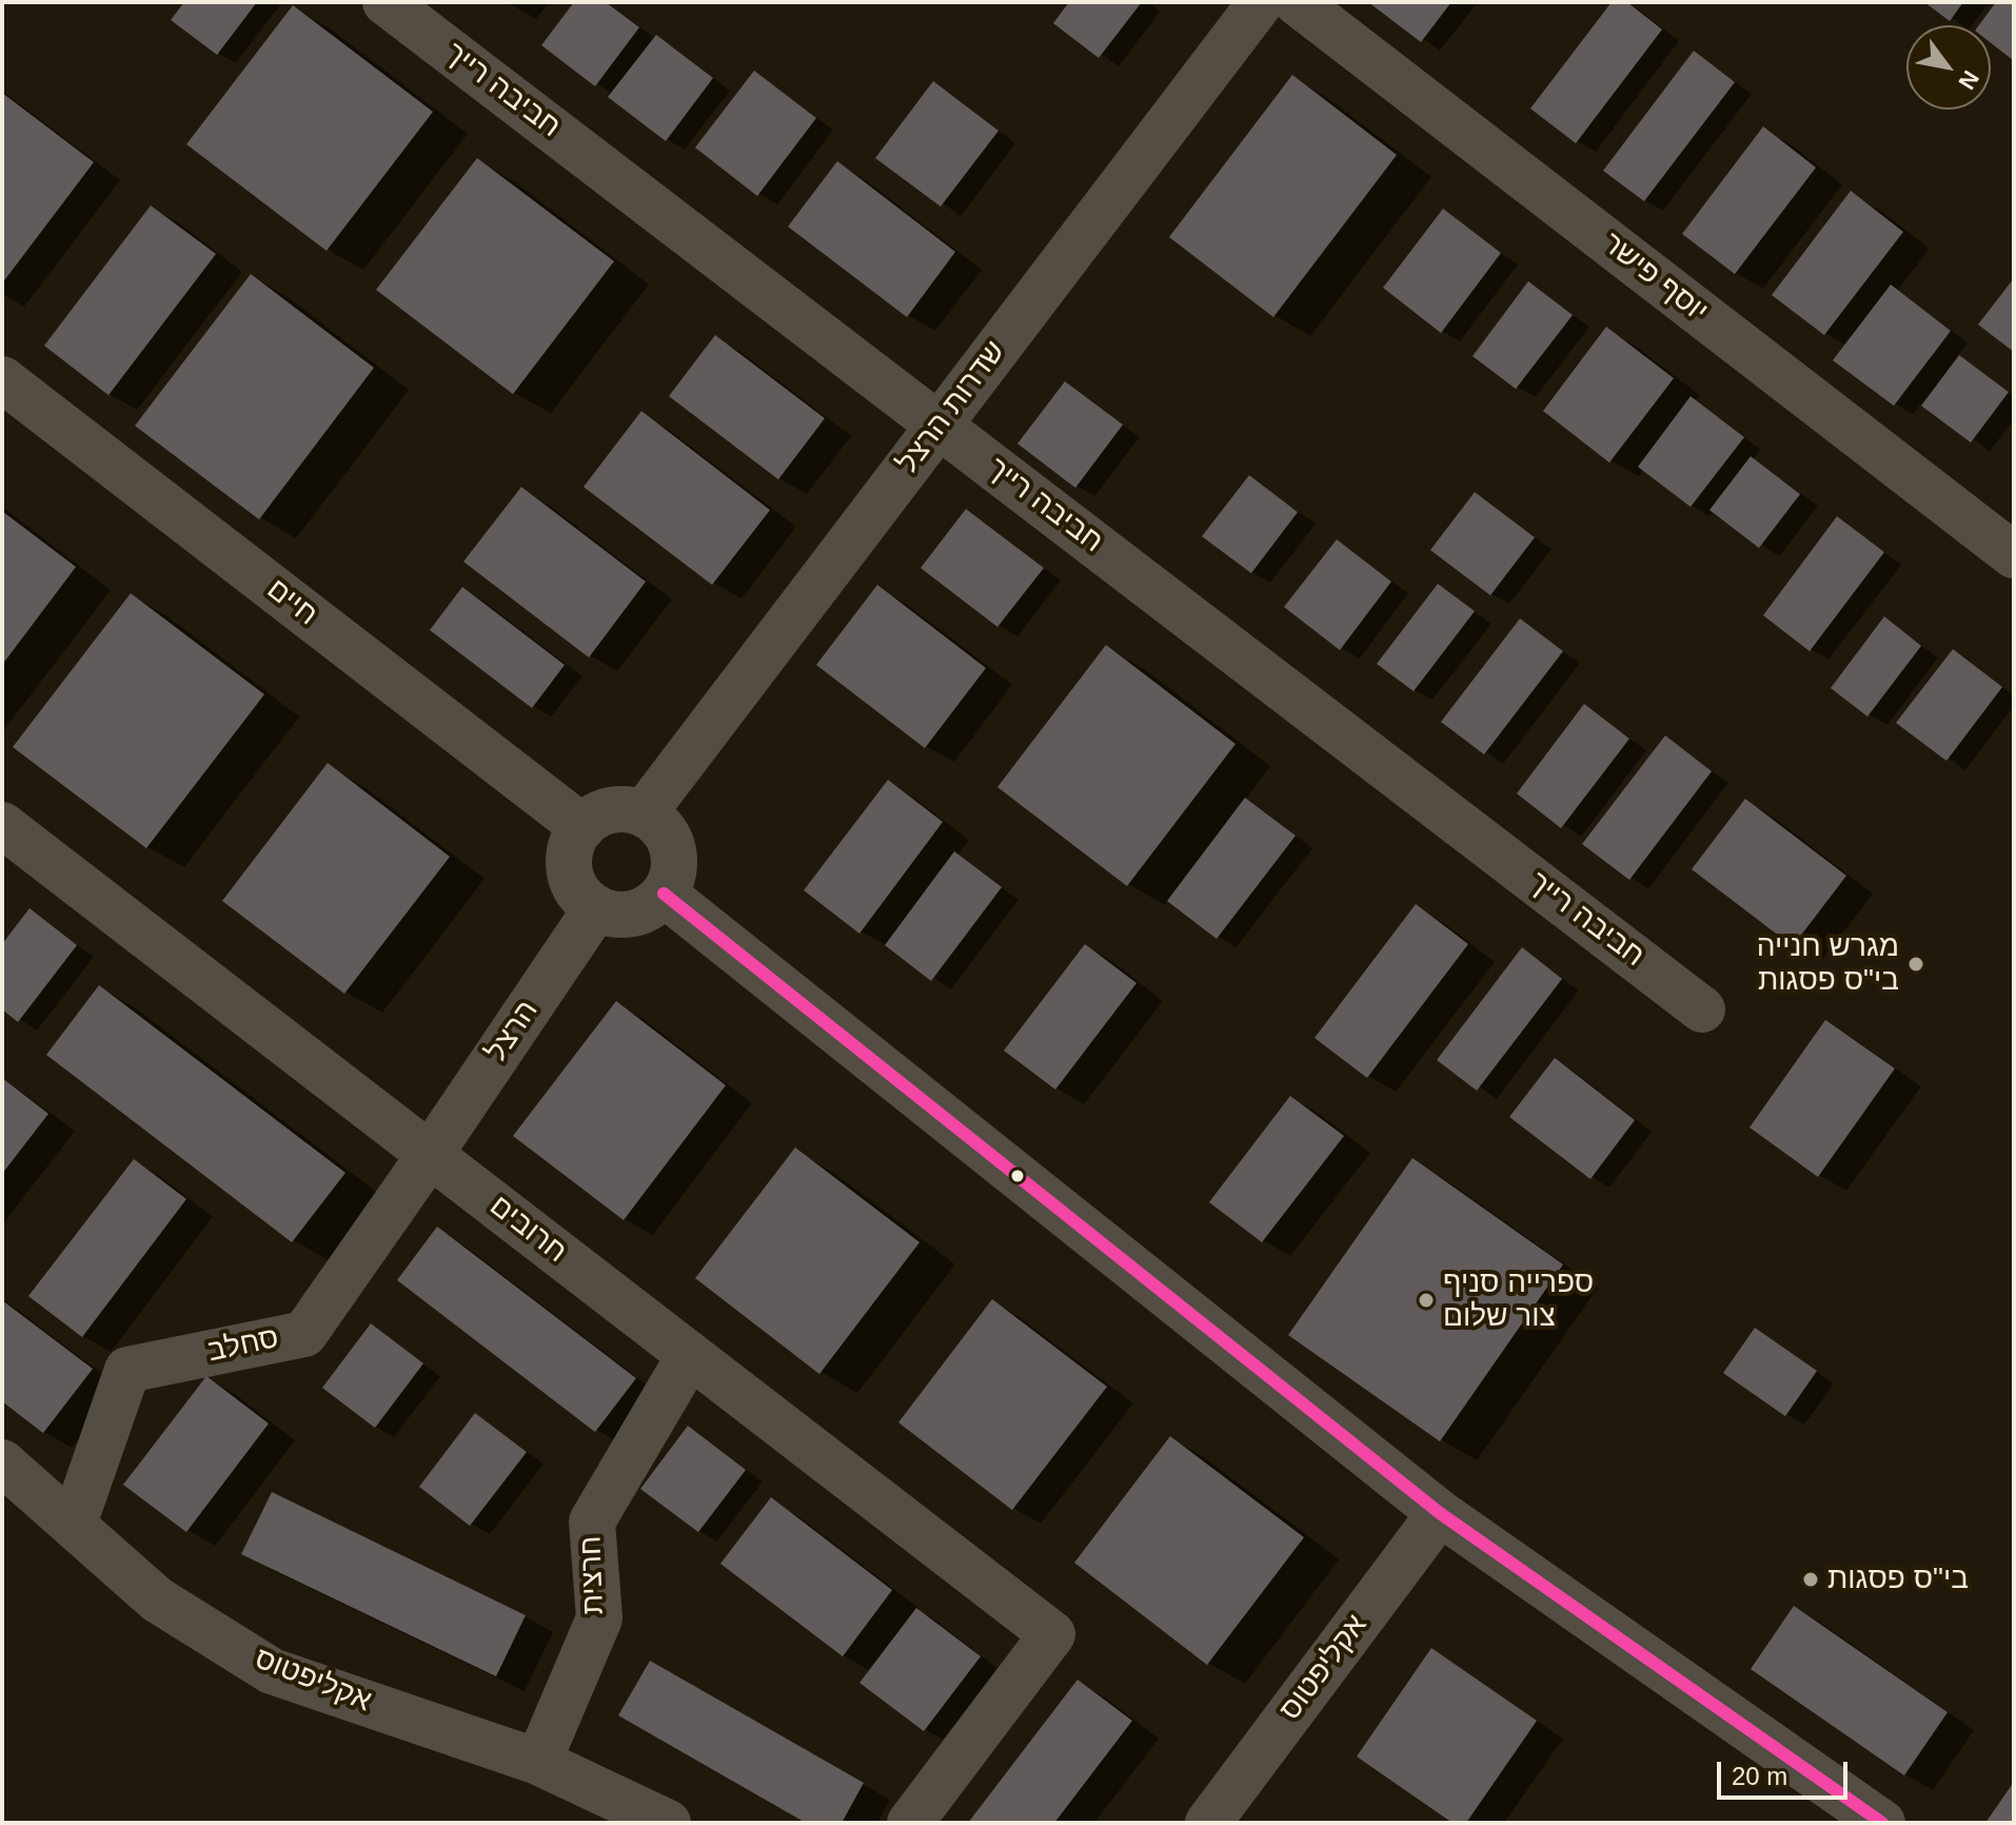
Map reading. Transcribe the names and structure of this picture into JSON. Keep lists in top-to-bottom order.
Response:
{
  "streets": {
    "street": [
      "חביבה רייך",
      "יוסף פישר",
      "שדרות הרצל",
      "חיים",
      "הרצל",
      "חרובים",
      "סחלב",
      "חרצית",
      "אקליפטוס"
    ]
  },
  "crossings": [
    ["חביבה רייך", "שדרות הרצל"],
    ["שדרות הרצל", "חיים"],
    ["שדרות הרצל", "הרצל"],
    ["חיים", "הרצל"],
    ["הרצל", "חרובים"],
    ["הרצל", "סחלב"],
    ["חרובים", "סחלב"],
    ["חרובים", "חרצית"],
    ["סחלב", "אקליפטוס"],
    ["חרצית", "אקליפטוס"]
  ],
  "places": ["מגרש חנייה בי\"ס פסגות", "ספרייה סניף צור שלום", "בי\"ס פסגות"],
  "scale_bar": "20 m",
  "north": "bottom right"
}
